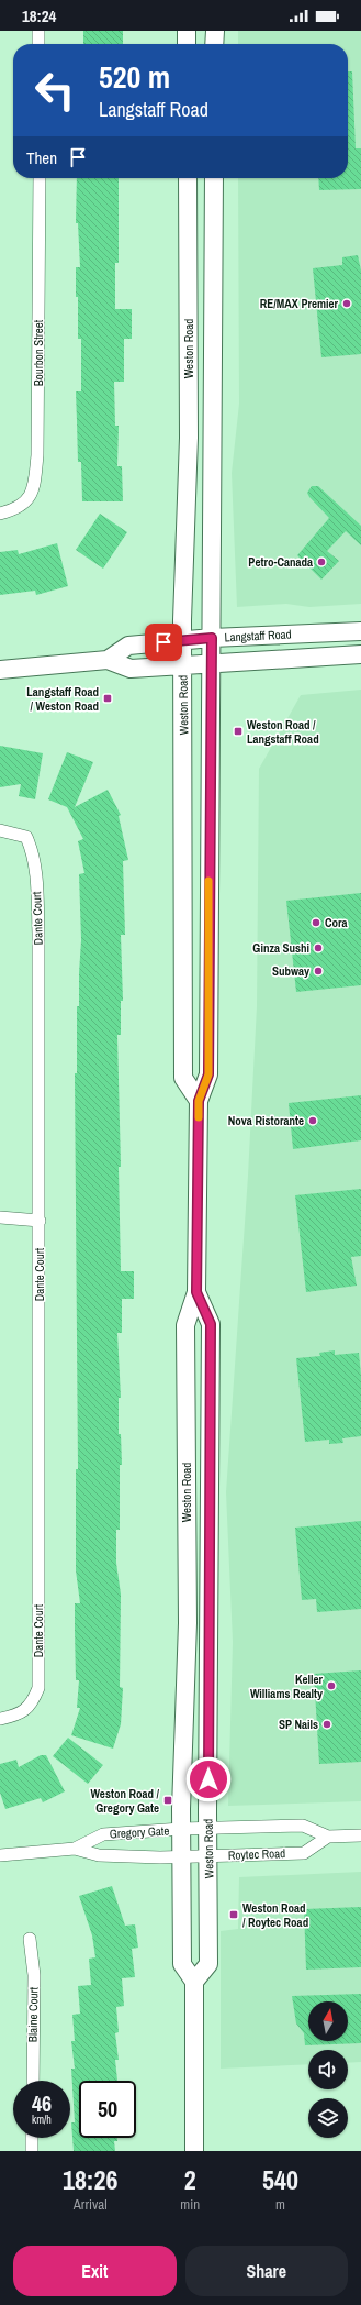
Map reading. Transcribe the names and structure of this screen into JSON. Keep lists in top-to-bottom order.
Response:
{
  "streets": {
    "main road": ["Weston Road", "Langstaff Road"],
    "street": [
      "Bourbon Street",
      "Dante Court",
      "Gregory Gate",
      "Roytec Road",
      "Blaine Court"
    ]
  },
  "crossings": [
    ["Weston Road", "Langstaff Road"],
    ["Weston Road", "Gregory Gate"],
    ["Weston Road", "Roytec Road"],
    ["Gregory Gate", "Roytec Road"]
  ],
  "places": {
    "other": [
      "RE/MAX Premier",
      "Petro-Canada",
      "Cora",
      "Ginza Sushi",
      "Subway",
      "Nova Ristorante",
      "Keller Williams Realty",
      "SP Nails"
    ],
    "transit": [
      "Langstaff Road / Weston Road",
      "Weston Road / Langstaff Road",
      "Weston Road / Gregory Gate",
      "Weston Road / Roytec Road"
    ]
  },
  "north": "top",
  "page": {
    "status": "18:24",
    "turn": ["520 m", "Langstaff Road"],
    "then": "Then",
    "speed": "46 km/h",
    "limit": "50",
    "eta": [
      "18:26",
      "Arrival",
      "2",
      "min",
      "540",
      "m"
    ],
    "buttons": ["Exit", "Share"]
  }
}
